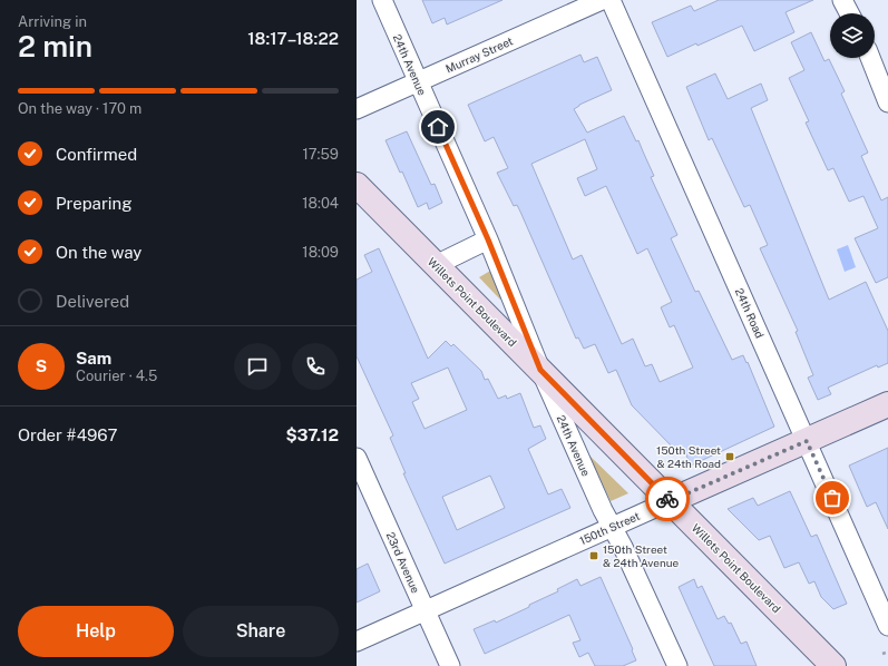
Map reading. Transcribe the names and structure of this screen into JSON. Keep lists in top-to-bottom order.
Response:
{
  "streets": {
    "street": [
      "Murray Street",
      "24th Avenue",
      "Willets Point Boulevard",
      "24th Road",
      "150th Street",
      "23rd Avenue"
    ]
  },
  "crossings": [
    ["Murray Street", "24th Avenue"],
    ["24th Avenue", "Willets Point Boulevard"],
    ["24th Avenue", "150th Street"],
    ["Willets Point Boulevard", "150th Street"],
    ["24th Road", "150th Street"],
    ["150th Street", "23rd Avenue"]
  ],
  "places": {
    "transit": ["150th Street & 24th Road", "150th Street & 24th Avenue"]
  },
  "page": {
    "heading": ["2 min", "Arriving in", "18:17–18:22"],
    "panel": [
      "Sam",
      "Courier · 4.5",
      "Order #4967",
      "$37.12"
    ],
    "bar": "On the way · 170 m",
    "list": [
      ["Confirmed", "17:59"],
      ["Preparing", "18:04"],
      ["On the way", "18:09"],
      "Delivered"
    ],
    "round": "S",
    "buttons": ["Help", "Share"]
  }
}
